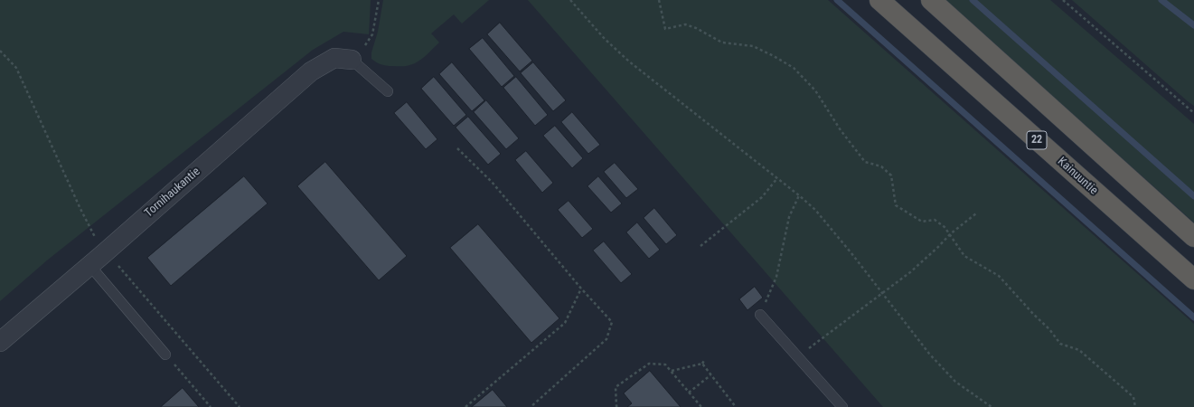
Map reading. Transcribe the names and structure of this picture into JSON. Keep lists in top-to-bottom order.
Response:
{
  "streets": {
    "highway": ["22", "Kainuuntie"],
    "street": ["Tornihaukantie"]
  }
}
